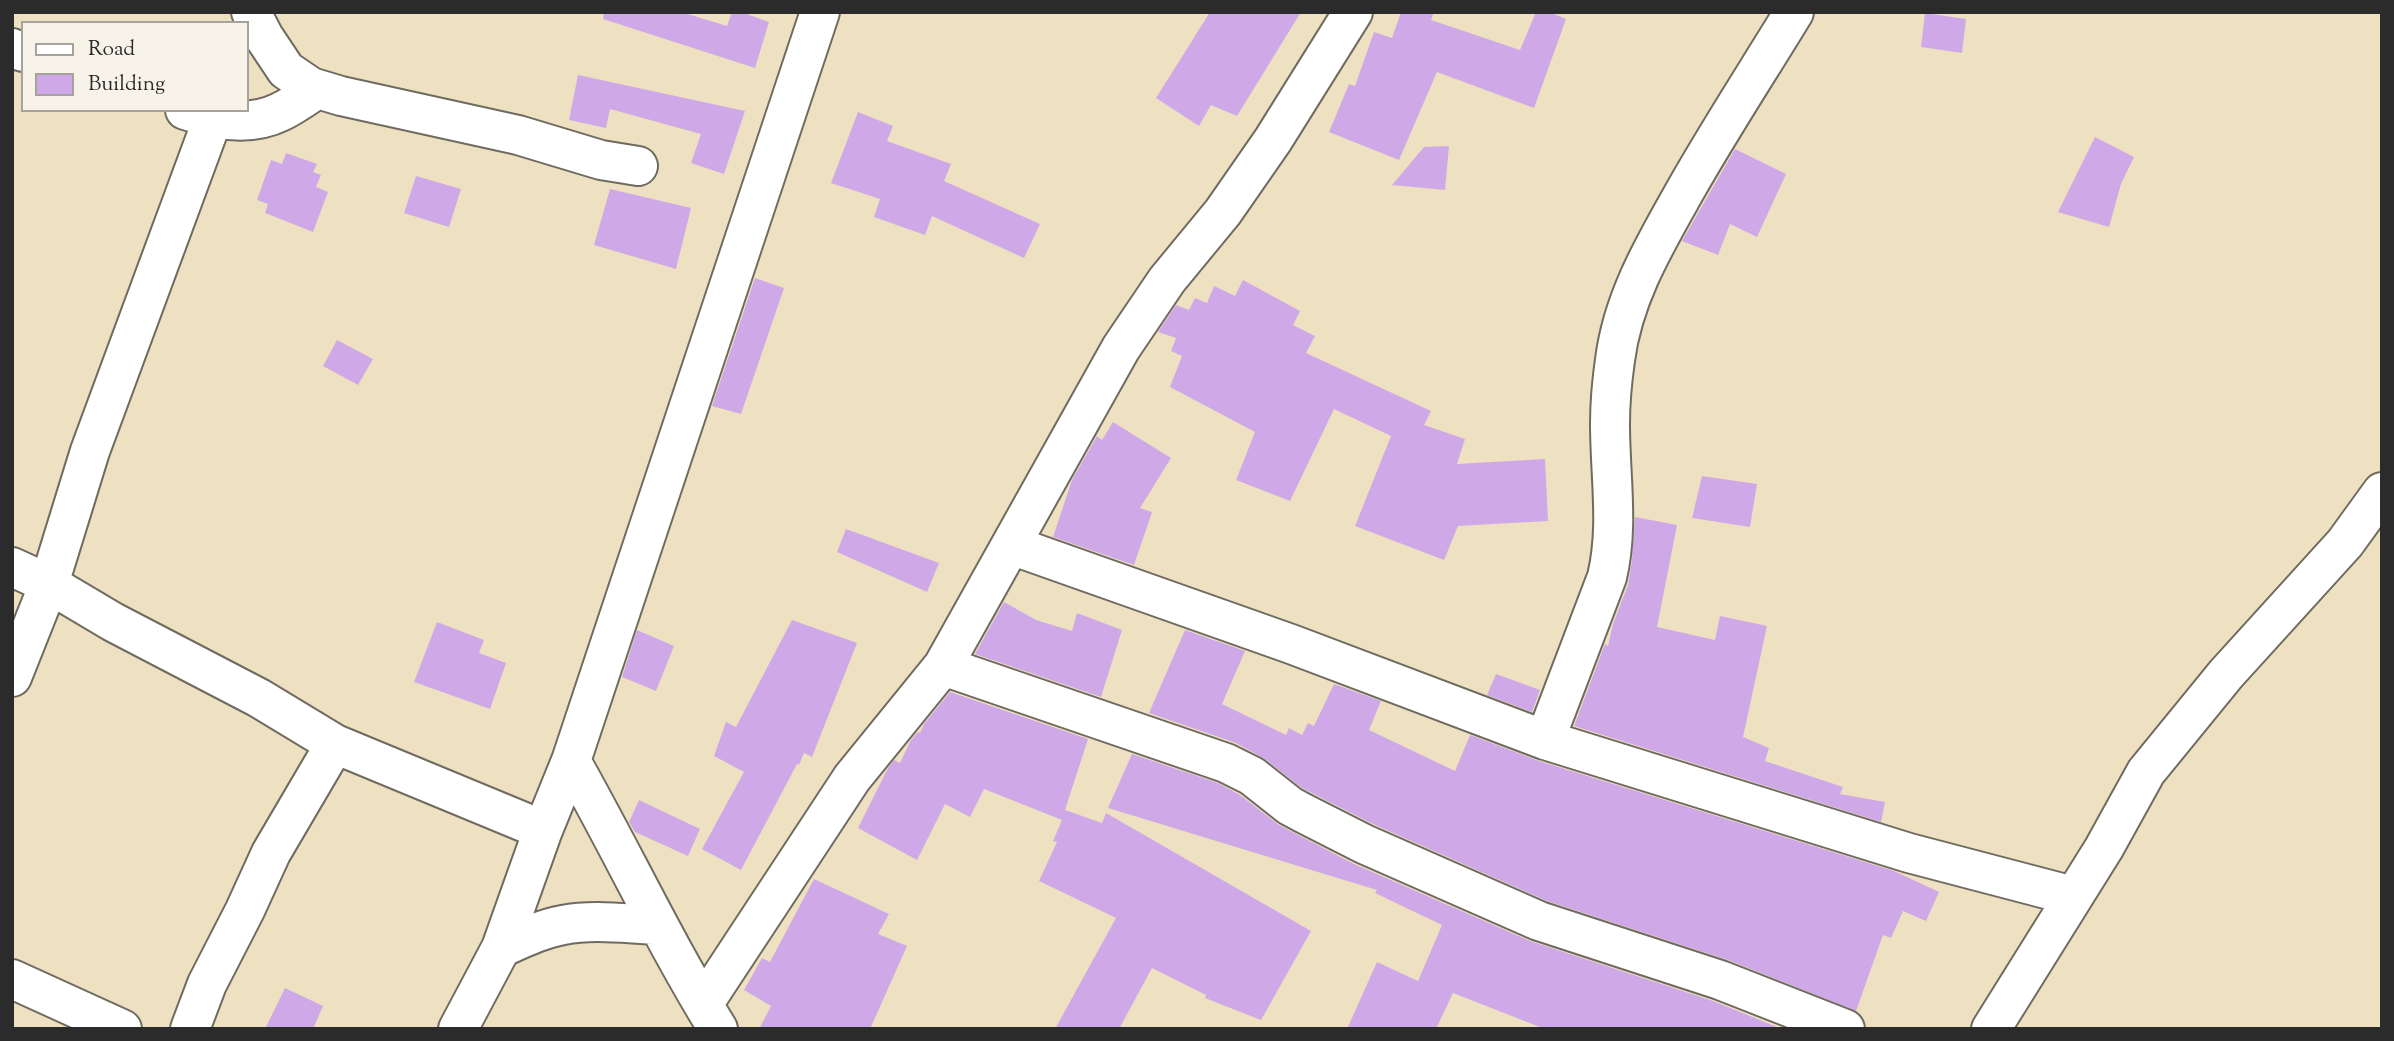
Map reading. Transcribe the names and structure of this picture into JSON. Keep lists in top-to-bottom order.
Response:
{
  "legend": ["Road", "Building"]
}
